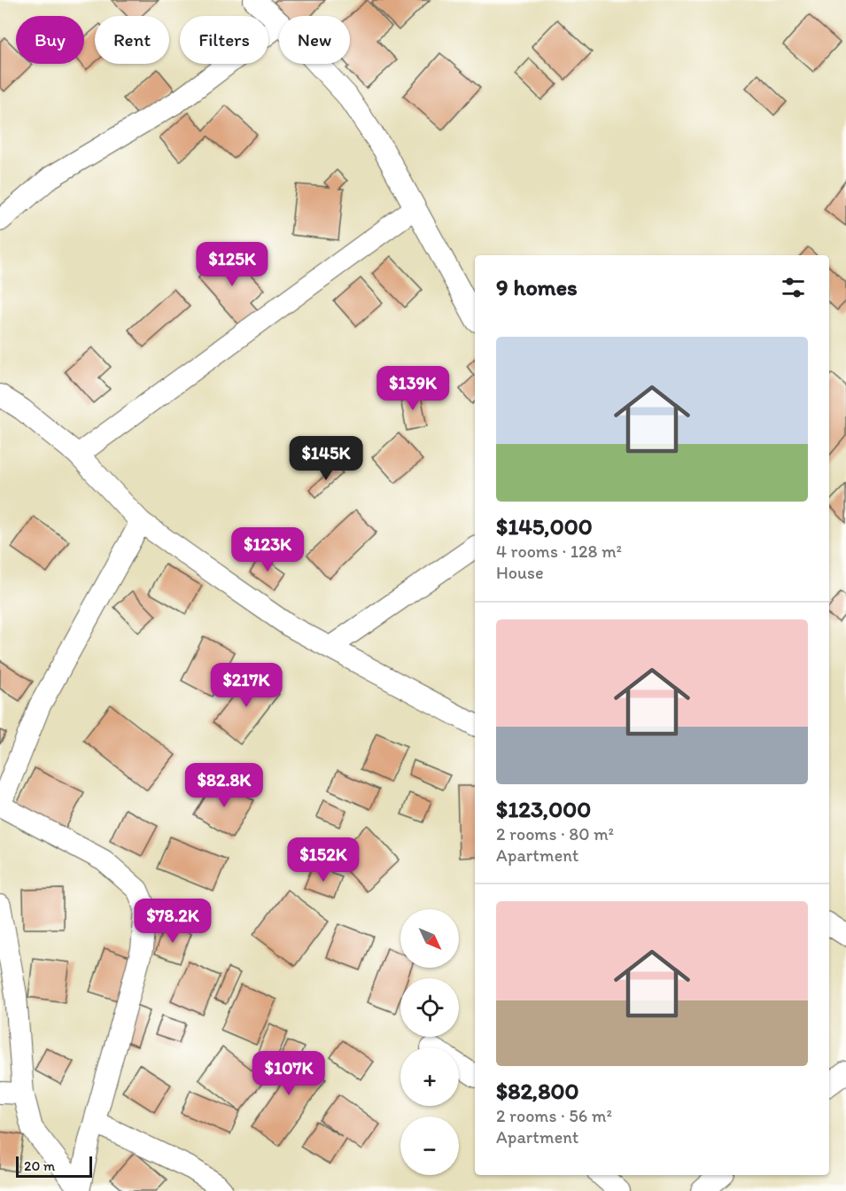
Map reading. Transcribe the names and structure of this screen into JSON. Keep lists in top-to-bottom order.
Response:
{
  "scale_bar": "20 m",
  "north": "bottom right",
  "page": {
    "chip": [
      "Buy",
      "Rent",
      "Filters",
      "New"
    ],
    "price": [
      "$125K",
      "$139K",
      "$145K",
      "$123K",
      "$217K",
      "$82.8K",
      "$152K",
      "$78.2K",
      "$107K"
    ],
    "heading": "9 homes",
    "list": [
      {
        "name": "$145,000",
        "note": "4 rooms · 128 m² · House"
      },
      {
        "name": "$123,000",
        "note": "2 rooms · 80 m² · Apartment"
      },
      {
        "name": "$82,800",
        "note": "2 rooms · 56 m² · Apartment"
      }
    ],
    "map_buttons": ["+", "−"],
    "scale": "20 m"
  }
}
